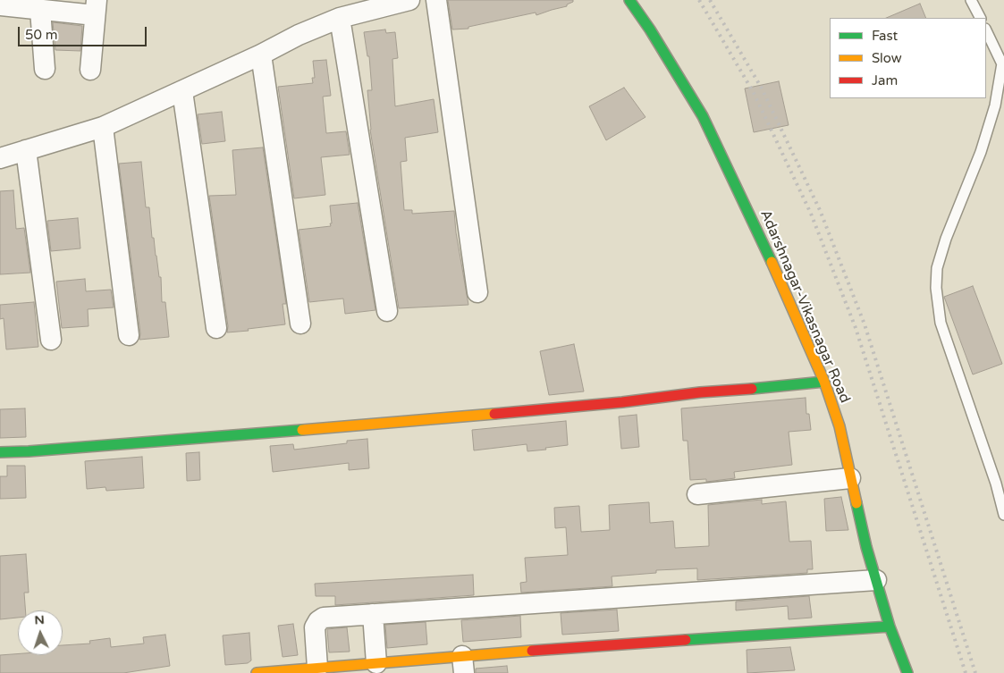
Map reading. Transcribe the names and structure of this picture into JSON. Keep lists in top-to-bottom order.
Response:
{
  "streets": {
    "street": ["Adarshnagar-Vikasnagar Road"]
  },
  "legend": ["Fast", "Slow", "Jam"],
  "scale_bar": "50 m",
  "north": "top"
}
